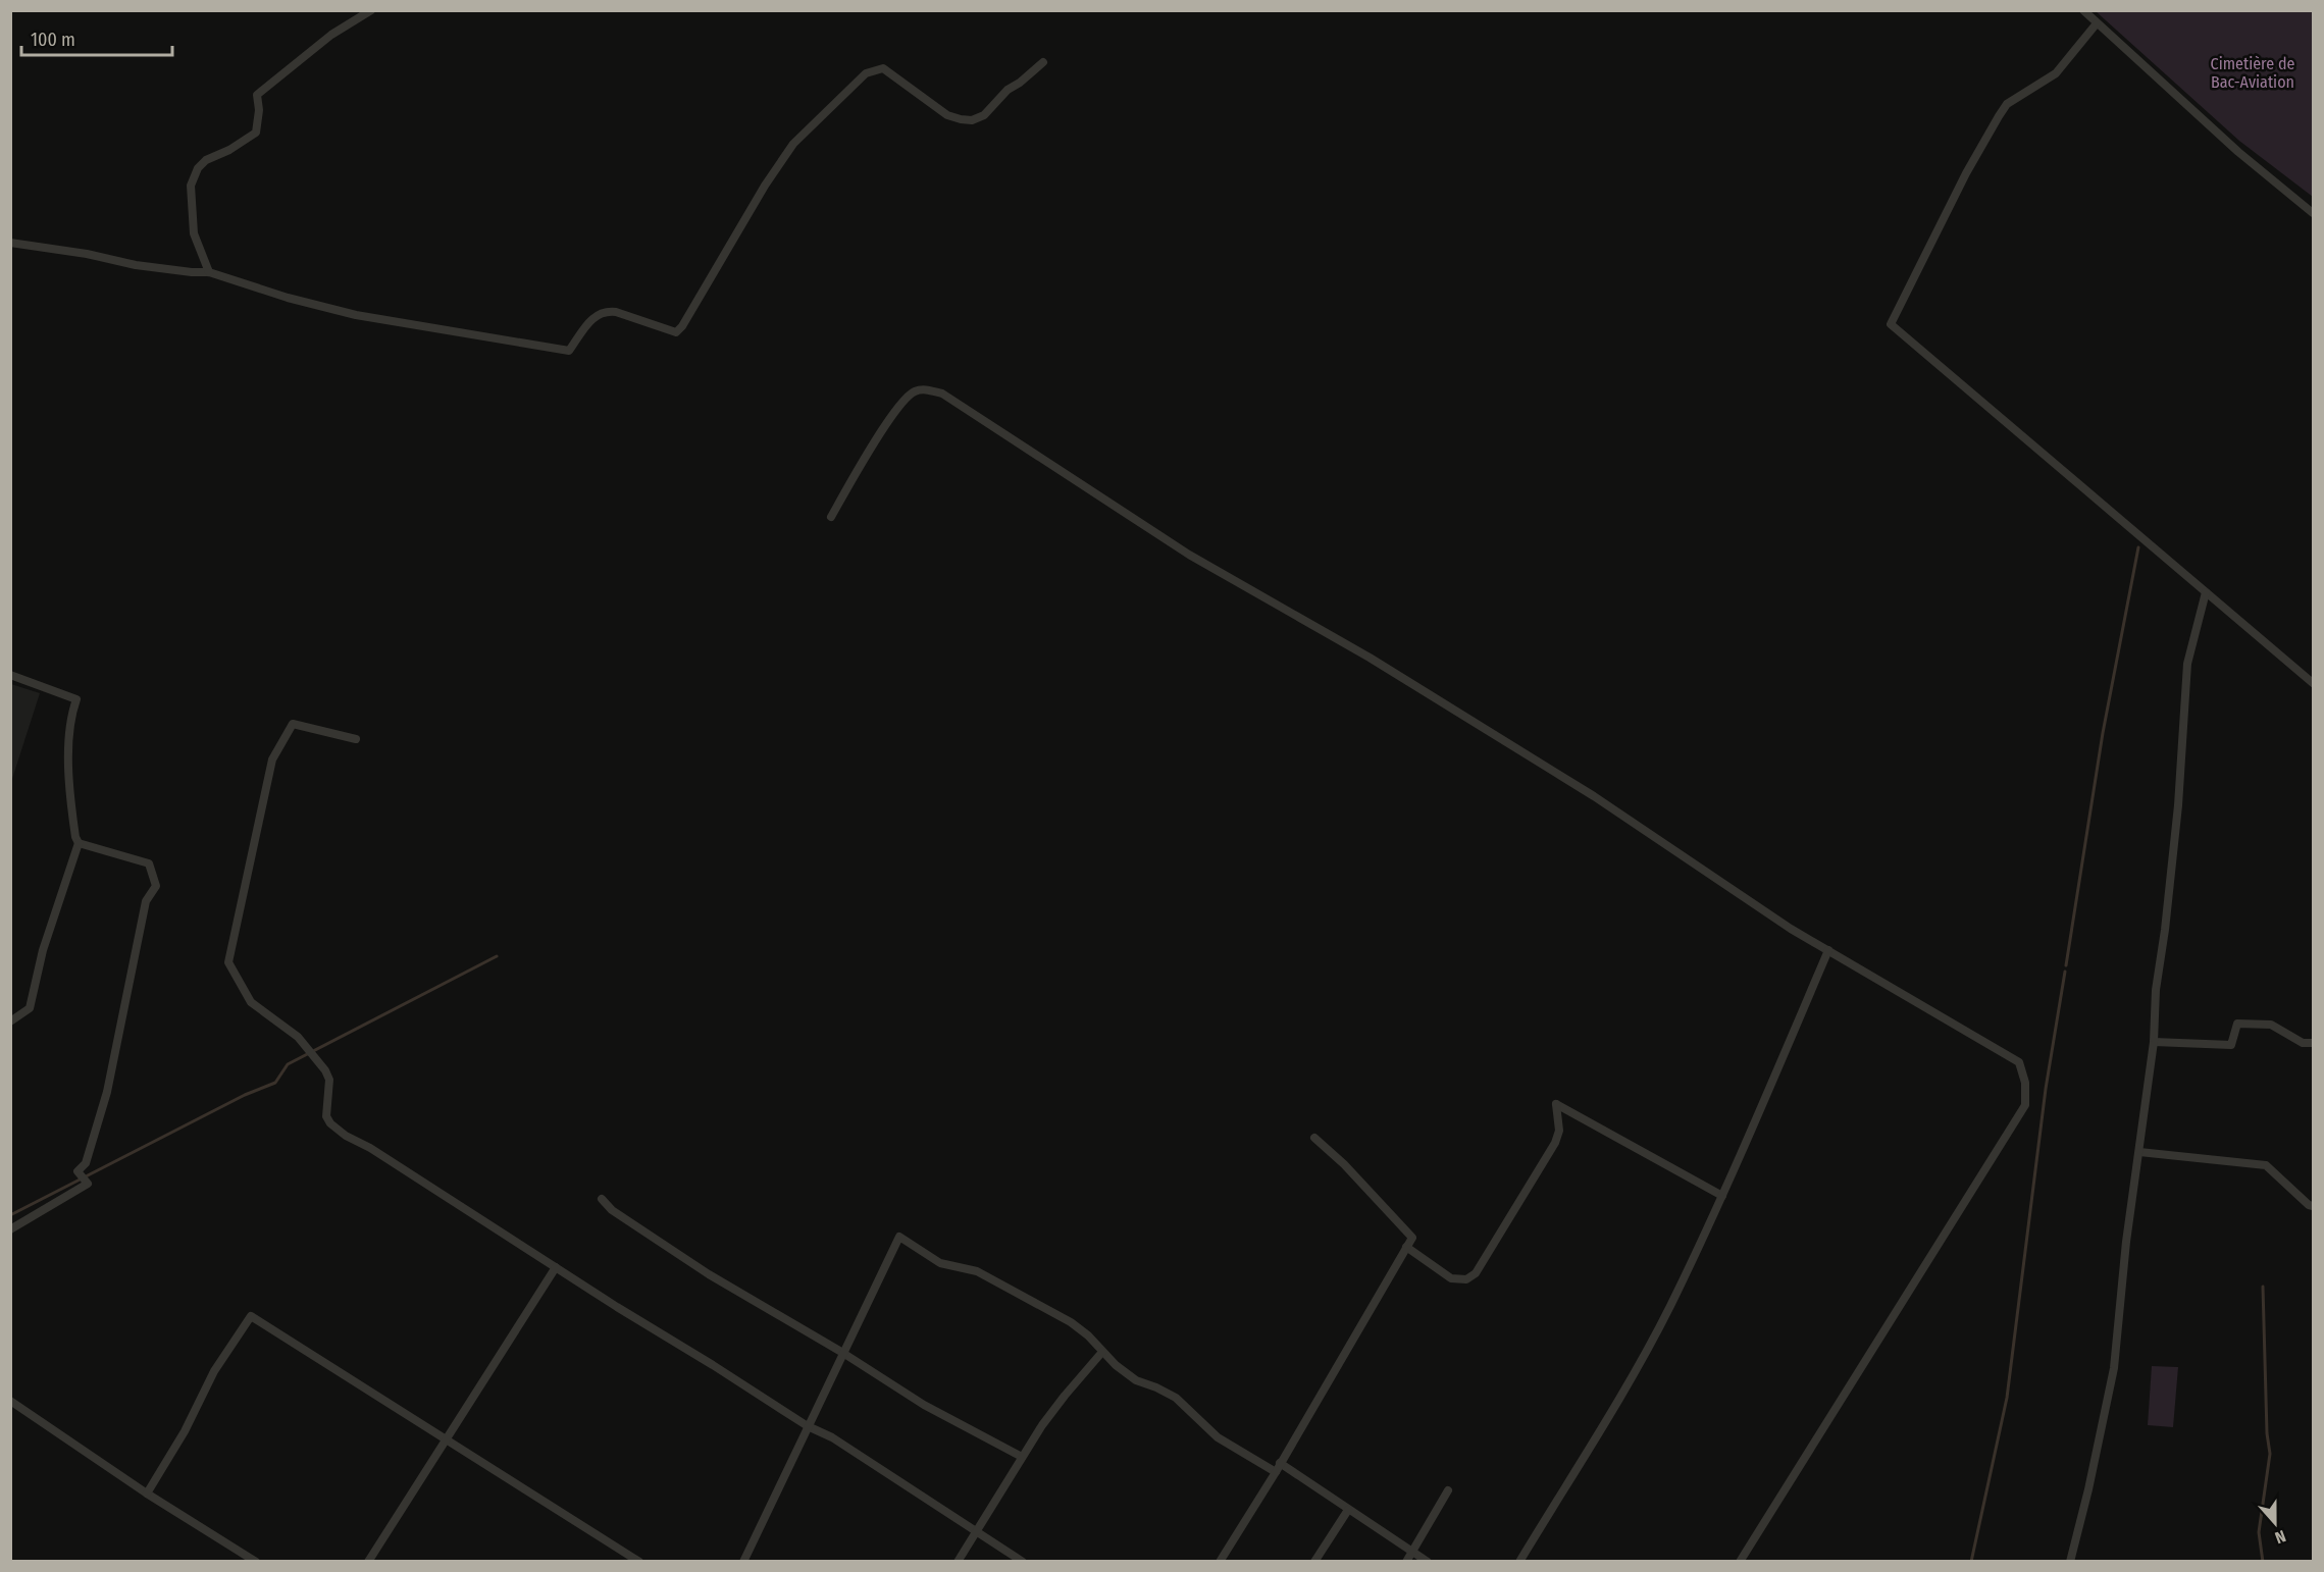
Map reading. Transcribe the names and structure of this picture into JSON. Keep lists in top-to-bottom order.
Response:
{
  "parks": ["Cimetière de Bac-Aviation"],
  "scale_bar": "100 m",
  "north": "bottom"
}
